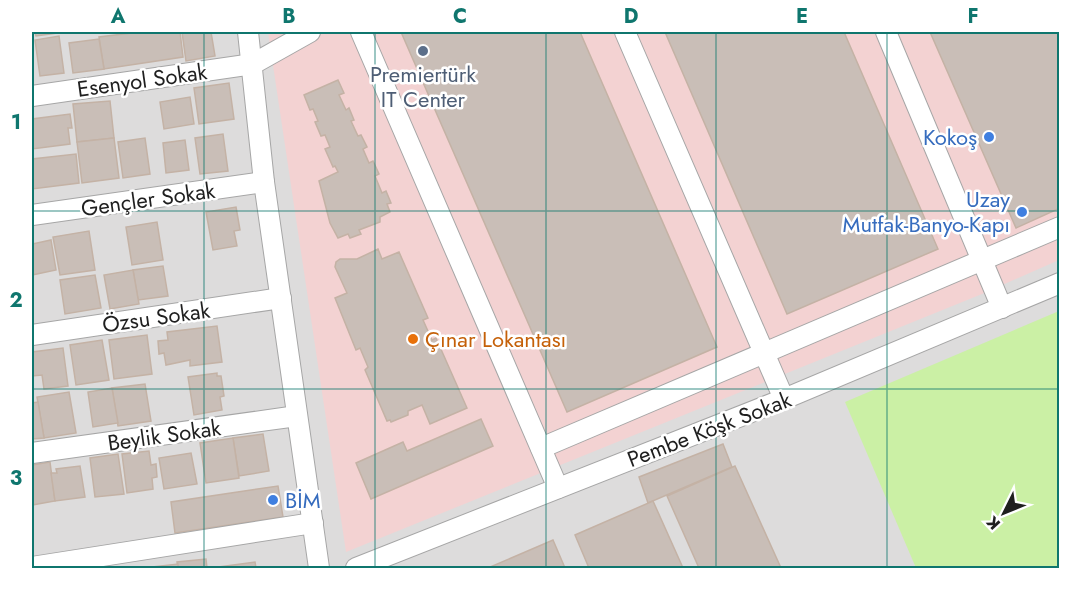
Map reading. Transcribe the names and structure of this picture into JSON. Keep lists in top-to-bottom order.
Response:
{
  "streets": {
    "street": [
      "Esenyol Sokak",
      "Gençler Sokak",
      "Özsu Sokak",
      "Pembe Köşk Sokak",
      "Beylik Sokak"
    ]
  },
  "places": [
    "Premiertürk IT Center",
    "Kokoş",
    "Uzay Mutfak-Banyo-Kapı",
    "Çınar Lokantası",
    "BİM"
  ],
  "north": "bottom left",
  "grid": {
    "columns": [
      "A",
      "B",
      "C",
      "D",
      "E",
      "F"
    ],
    "rows": ["1", "2", "3"]
  }
}
